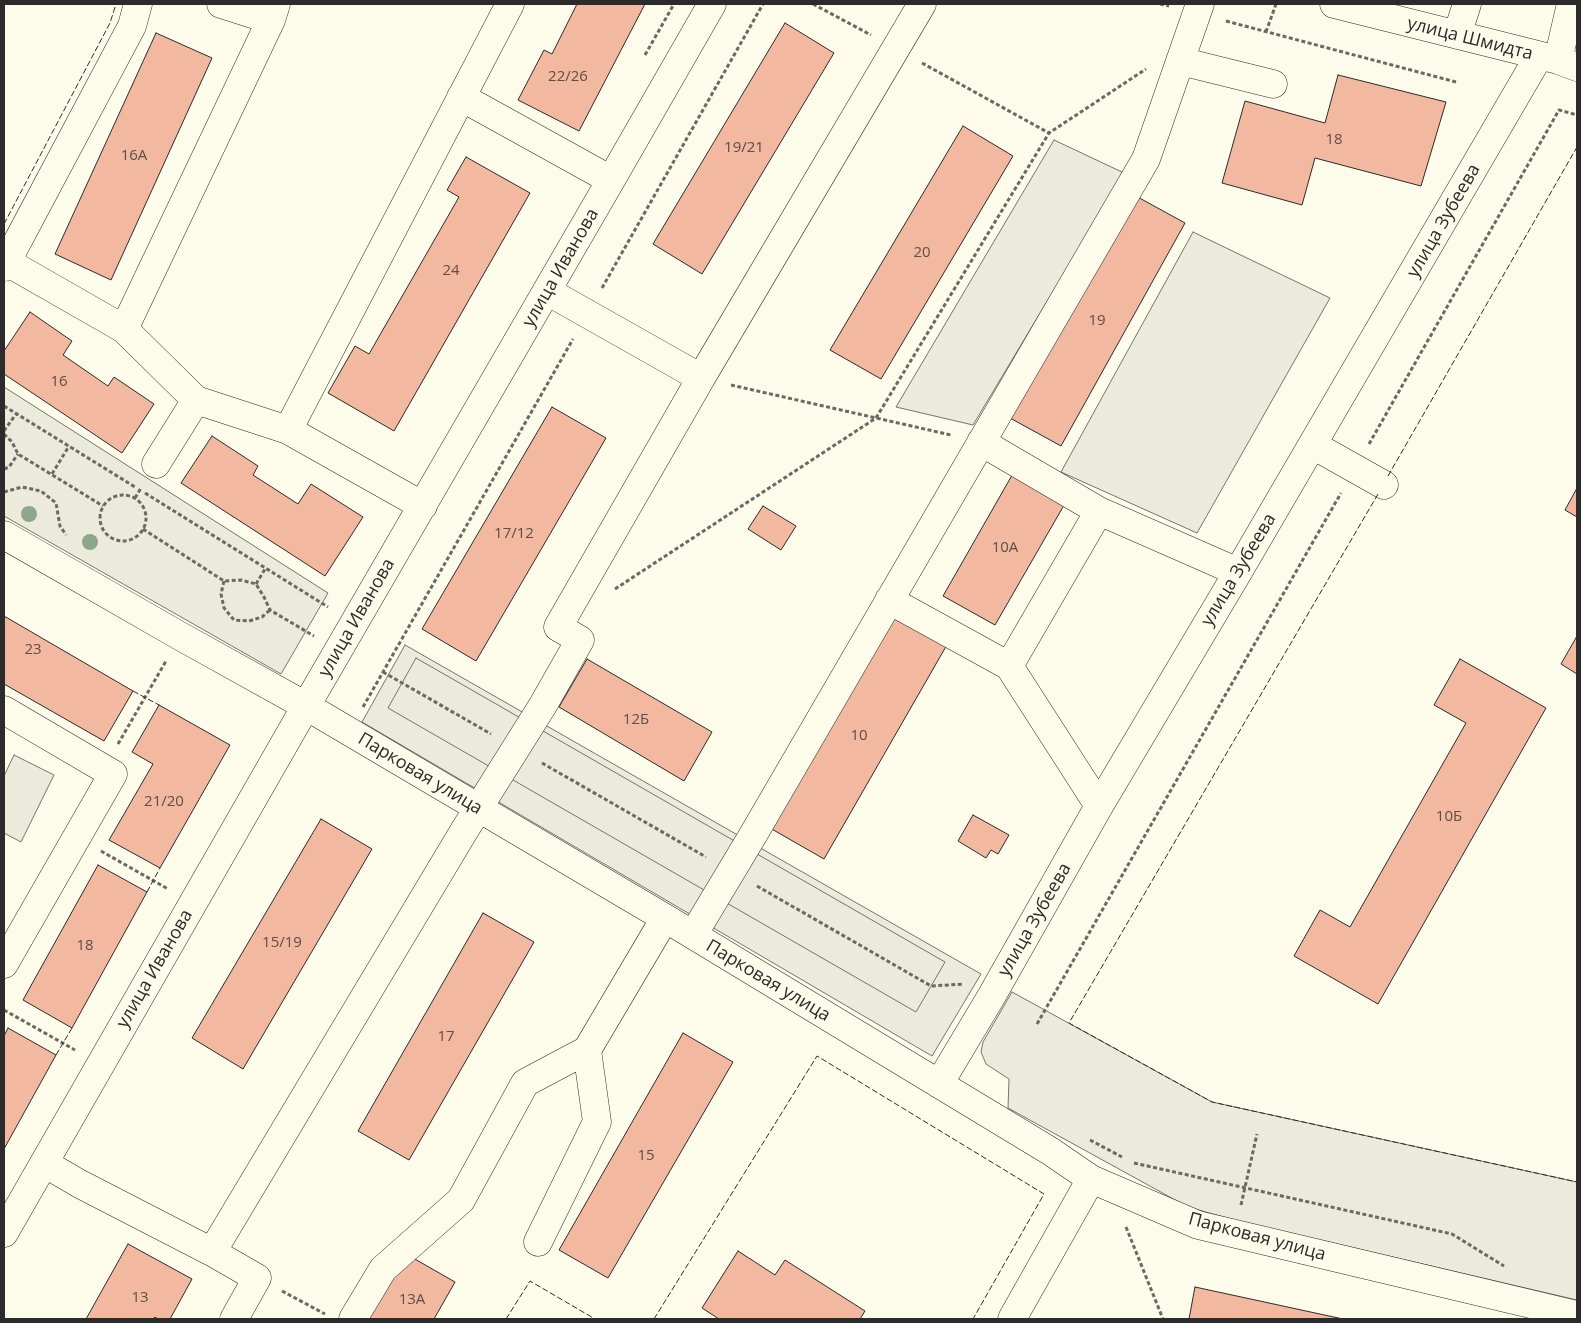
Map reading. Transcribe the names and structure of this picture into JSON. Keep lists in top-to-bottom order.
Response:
{
  "streets": {
    "street": [
      "улица Шмидта",
      "улица Зубеева",
      "улица Иванова",
      "Парковая улица"
    ]
  },
  "crossings": [
    ["улица Шмидта", "улица Зубеева"],
    ["улица Зубеева", "Парковая улица"],
    ["улица Иванова", "Парковая улица"]
  ],
  "house_numbers": [
    "22/26",
    "18",
    "19/21",
    "16А",
    "20",
    "24",
    "19",
    "16",
    "17/12",
    "10А",
    "23",
    "12Б",
    "10",
    "21/20",
    "10Б",
    "15/19",
    "18",
    "17",
    "15",
    "13",
    "13А"
  ]
}
